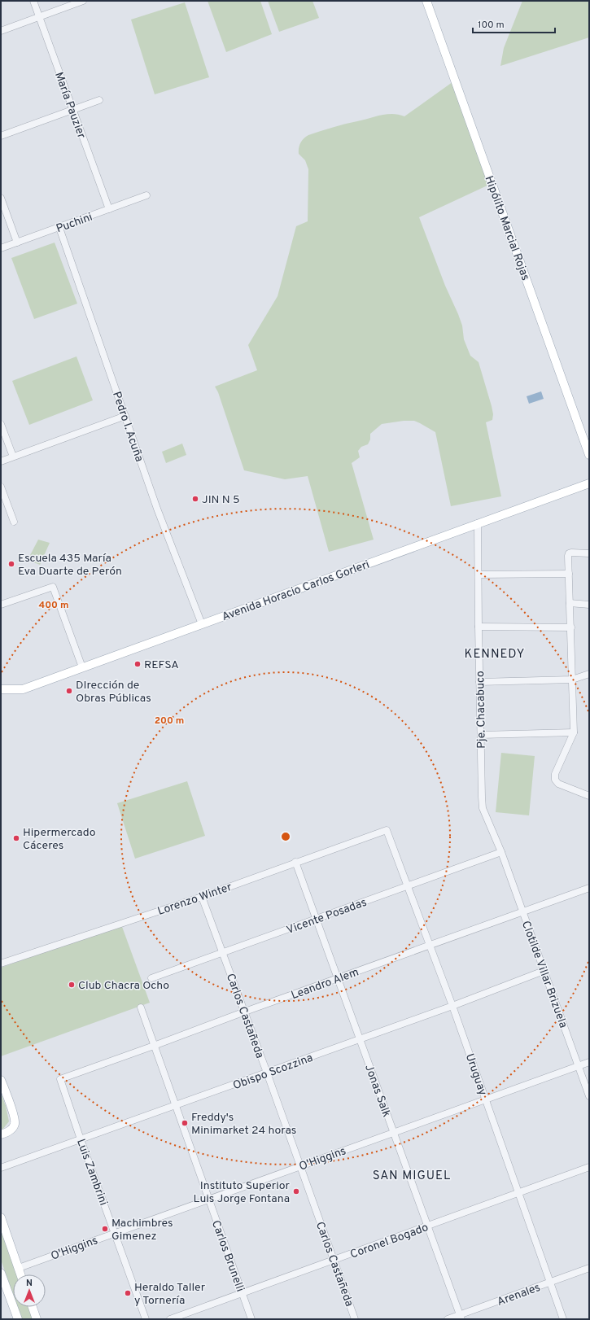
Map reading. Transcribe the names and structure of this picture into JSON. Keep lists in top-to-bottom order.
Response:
{
  "streets": {
    "main road": ["Hipólito Marcial Rojas", "Avenida Horacio Carlos Gorleri"],
    "street": [
      "María Pauzier",
      "Puchini",
      "Pedro I. Acuña",
      "Pje. Chacabuco",
      "Lorenzo Winter",
      "Vicente Posadas",
      "Clotilde Villar Brizuela",
      "Leandro Alem",
      "Carlos Castañeda",
      "Obispo Scozzina",
      "Uruguay",
      "Jonas Salk",
      "O'Higgins",
      "Luis Zambrini",
      "Coronel Bogado",
      "Carlos Brunelli",
      "Arenales"
    ]
  },
  "crossings": [
    ["María Pauzier", "Puchini"],
    ["Puchini", "Pedro I. Acuña"],
    ["Pedro I. Acuña", "Avenida Horacio Carlos Gorleri"],
    ["Avenida Horacio Carlos Gorleri", "Pje. Chacabuco"],
    ["Pje. Chacabuco", "Vicente Posadas"],
    ["Pje. Chacabuco", "Clotilde Villar Brizuela"],
    ["Lorenzo Winter", "Carlos Castañeda"],
    ["Lorenzo Winter", "Uruguay"],
    ["Lorenzo Winter", "Jonas Salk"],
    ["Vicente Posadas", "Clotilde Villar Brizuela"],
    ["Vicente Posadas", "Carlos Castañeda"],
    ["Vicente Posadas", "Uruguay"],
    ["Vicente Posadas", "Jonas Salk"],
    ["Clotilde Villar Brizuela", "Leandro Alem"],
    ["Clotilde Villar Brizuela", "Obispo Scozzina"],
    ["Clotilde Villar Brizuela", "O'Higgins"],
    ["Leandro Alem", "Carlos Castañeda"],
    ["Leandro Alem", "Uruguay"],
    ["Leandro Alem", "Jonas Salk"],
    ["Leandro Alem", "Luis Zambrini"],
    ["Leandro Alem", "Carlos Brunelli"],
    ["Carlos Castañeda", "Obispo Scozzina"],
    ["Carlos Castañeda", "O'Higgins"],
    ["Carlos Castañeda", "Coronel Bogado"],
    ["Obispo Scozzina", "Uruguay"],
    ["Obispo Scozzina", "Jonas Salk"],
    ["Obispo Scozzina", "Luis Zambrini"],
    ["Obispo Scozzina", "Carlos Brunelli"],
    ["Uruguay", "O'Higgins"],
    ["Uruguay", "Coronel Bogado"],
    ["Uruguay", "Arenales"],
    ["Jonas Salk", "O'Higgins"],
    ["Jonas Salk", "Coronel Bogado"],
    ["Jonas Salk", "Arenales"],
    ["O'Higgins", "Luis Zambrini"],
    ["O'Higgins", "Carlos Brunelli"],
    ["Coronel Bogado", "Carlos Brunelli"]
  ],
  "districts": ["KENNEDY", "SAN MIGUEL"],
  "places": [
    "JIN N 5",
    "Escuela 435 María Eva Duarte de Perón",
    "REFSA",
    "DIrección de Obras Públicas",
    "Hipermercado Cáceres",
    "Club Chacra Ocho",
    "Freddy's Minimarket 24 horas",
    "Instituto Superior Luis Jorge Fontana",
    "Machimbres Gimenez",
    "Heraldo Taller y Tornería"
  ],
  "scale_bar": "100 m",
  "north": "top",
  "rings": ["400 m", "200 m"]
}
